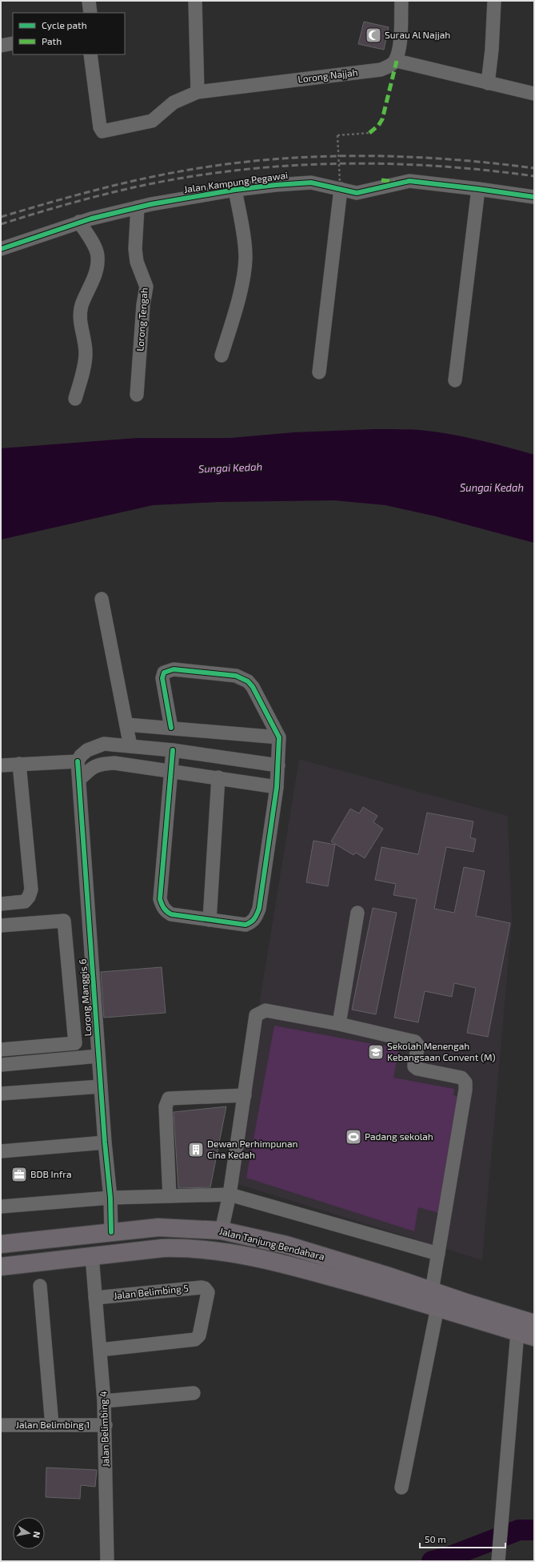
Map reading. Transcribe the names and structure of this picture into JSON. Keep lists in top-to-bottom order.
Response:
{
  "streets": {
    "main road": ["Jalan Tanjung Bendahara"],
    "street": [
      "Lorong Najjah",
      "Jalan Kampung Pegawai",
      "Lorong Tengah",
      "Lorong Manggis 6",
      "Jalan Belimbing 5",
      "Jalan Belimbing 1",
      "Jalan Belimbing 4"
    ]
  },
  "crossings": [
    ["Jalan Kampung Pegawai", "Lorong Tengah"],
    ["Lorong Manggis 6", "Jalan Tanjung Bendahara"],
    ["Jalan Tanjung Bendahara", "Jalan Belimbing 4"],
    ["Jalan Belimbing 5", "Jalan Belimbing 4"],
    ["Jalan Belimbing 1", "Jalan Belimbing 4"]
  ],
  "water": ["Sungai Kedah"],
  "places": {
    "mosque": ["Surau Al Najjah"],
    "school or university": ["Sekolah Menengah Kebangsaan Convent (M)"],
    "sports": ["Padang sekolah"],
    "building": ["Dewan Perhimpunan Cina Kedah"],
    "office": ["BDB Infra"]
  },
  "legend": ["Cycle path", "Path"],
  "scale_bar": "50 m",
  "north": "right"
}
